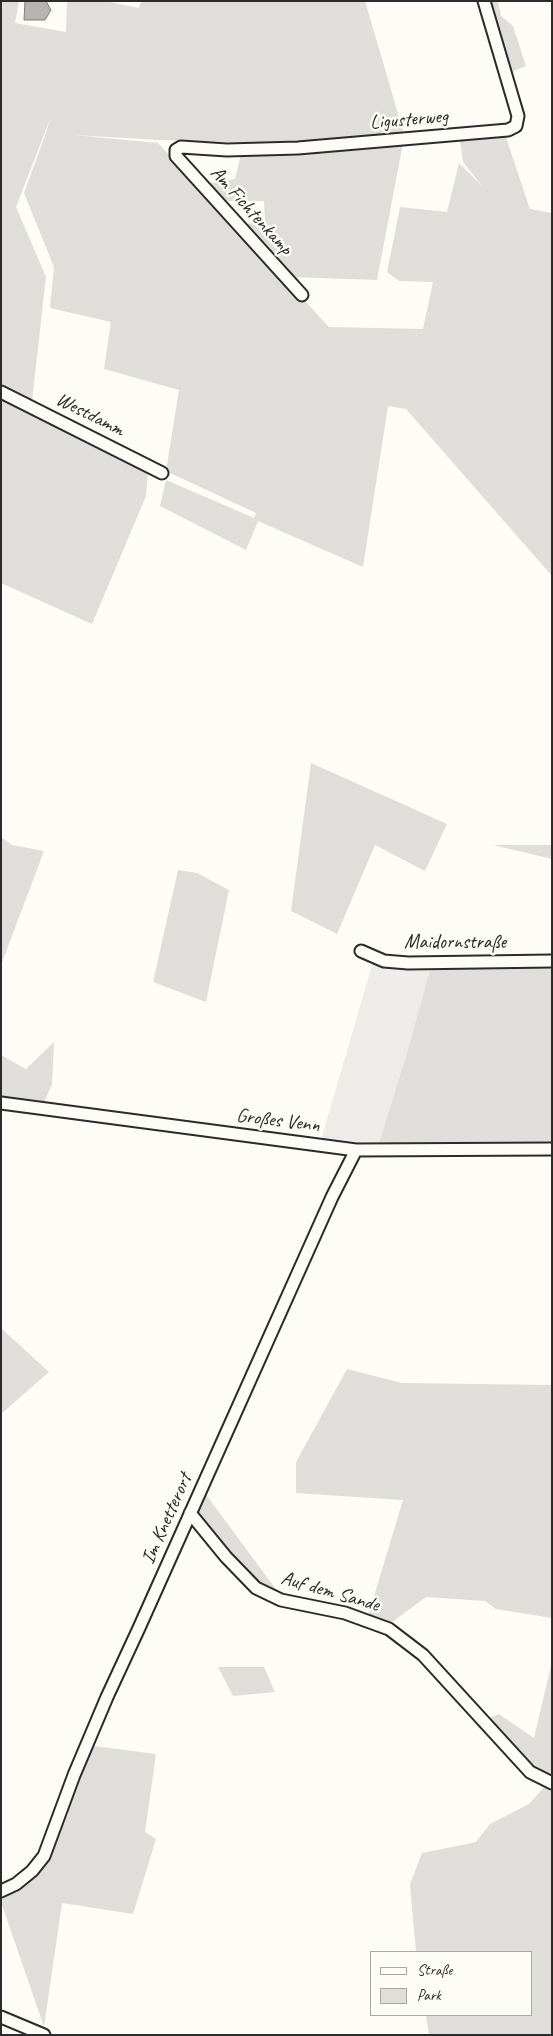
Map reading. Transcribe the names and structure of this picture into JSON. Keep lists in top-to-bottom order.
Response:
{
  "streets": {
    "street": [
      "Ligusterweg",
      "Am Fichtenkamp",
      "Westdamm",
      "Maidornstraße",
      "Großes Venn",
      "Im Knetterort",
      "Auf dem Sande"
    ]
  },
  "crossings": [
    ["Ligusterweg", "Am Fichtenkamp"],
    ["Großes Venn", "Im Knetterort"],
    ["Im Knetterort", "Auf dem Sande"]
  ],
  "legend": ["Straße", "Park"]
}
